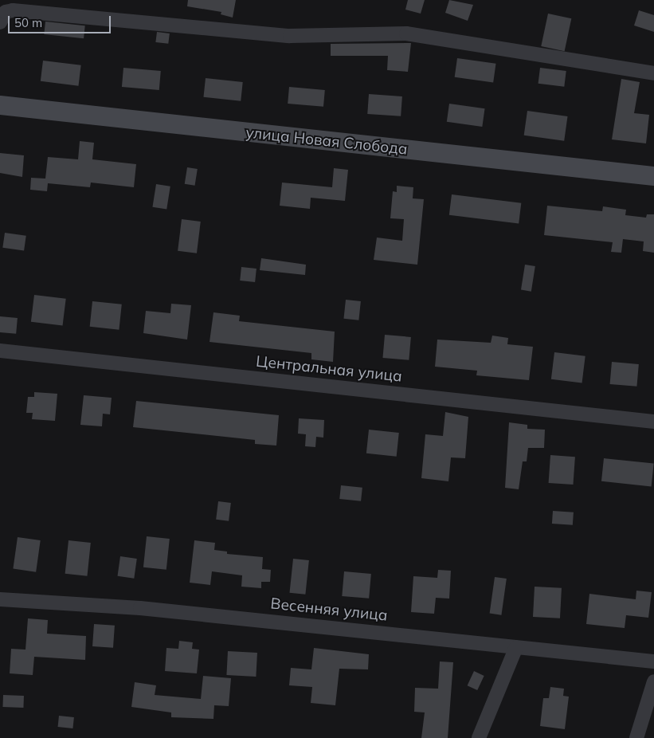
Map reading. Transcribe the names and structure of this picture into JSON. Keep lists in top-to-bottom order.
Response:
{
  "streets": {
    "street": ["улица Новая Слобода", "Центральная улица", "Весенняя улица"]
  },
  "scale_bar": "50 m"
}
